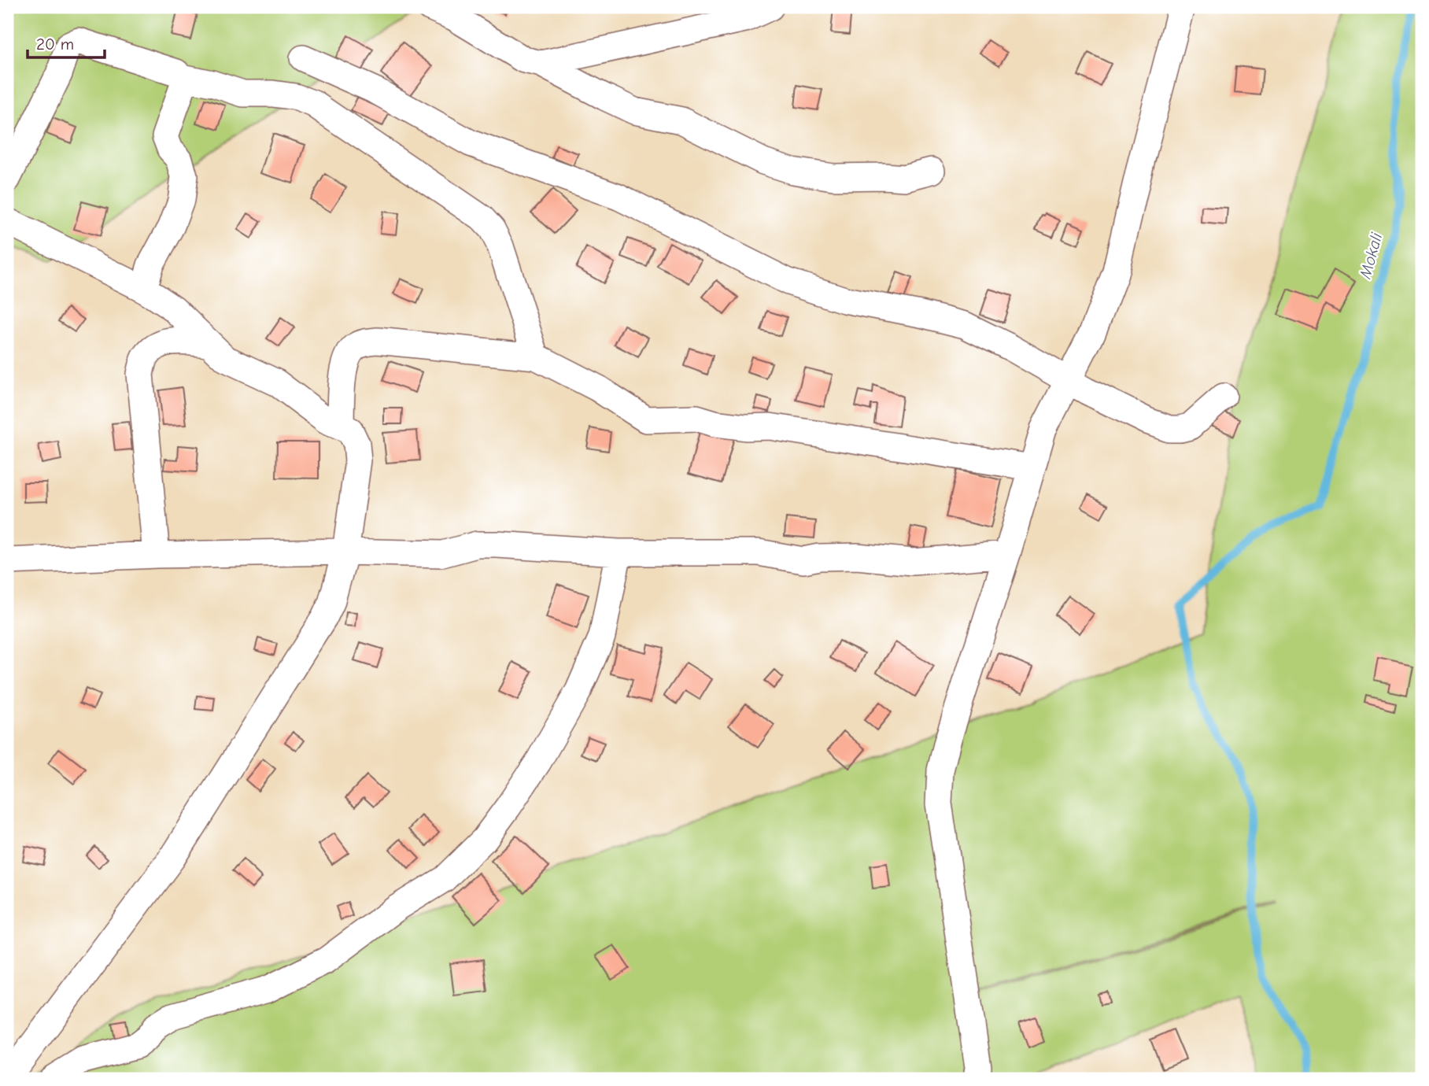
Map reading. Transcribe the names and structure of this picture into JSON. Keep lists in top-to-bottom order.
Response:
{
  "water": ["Mokali"],
  "scale_bar": "20 m"
}
